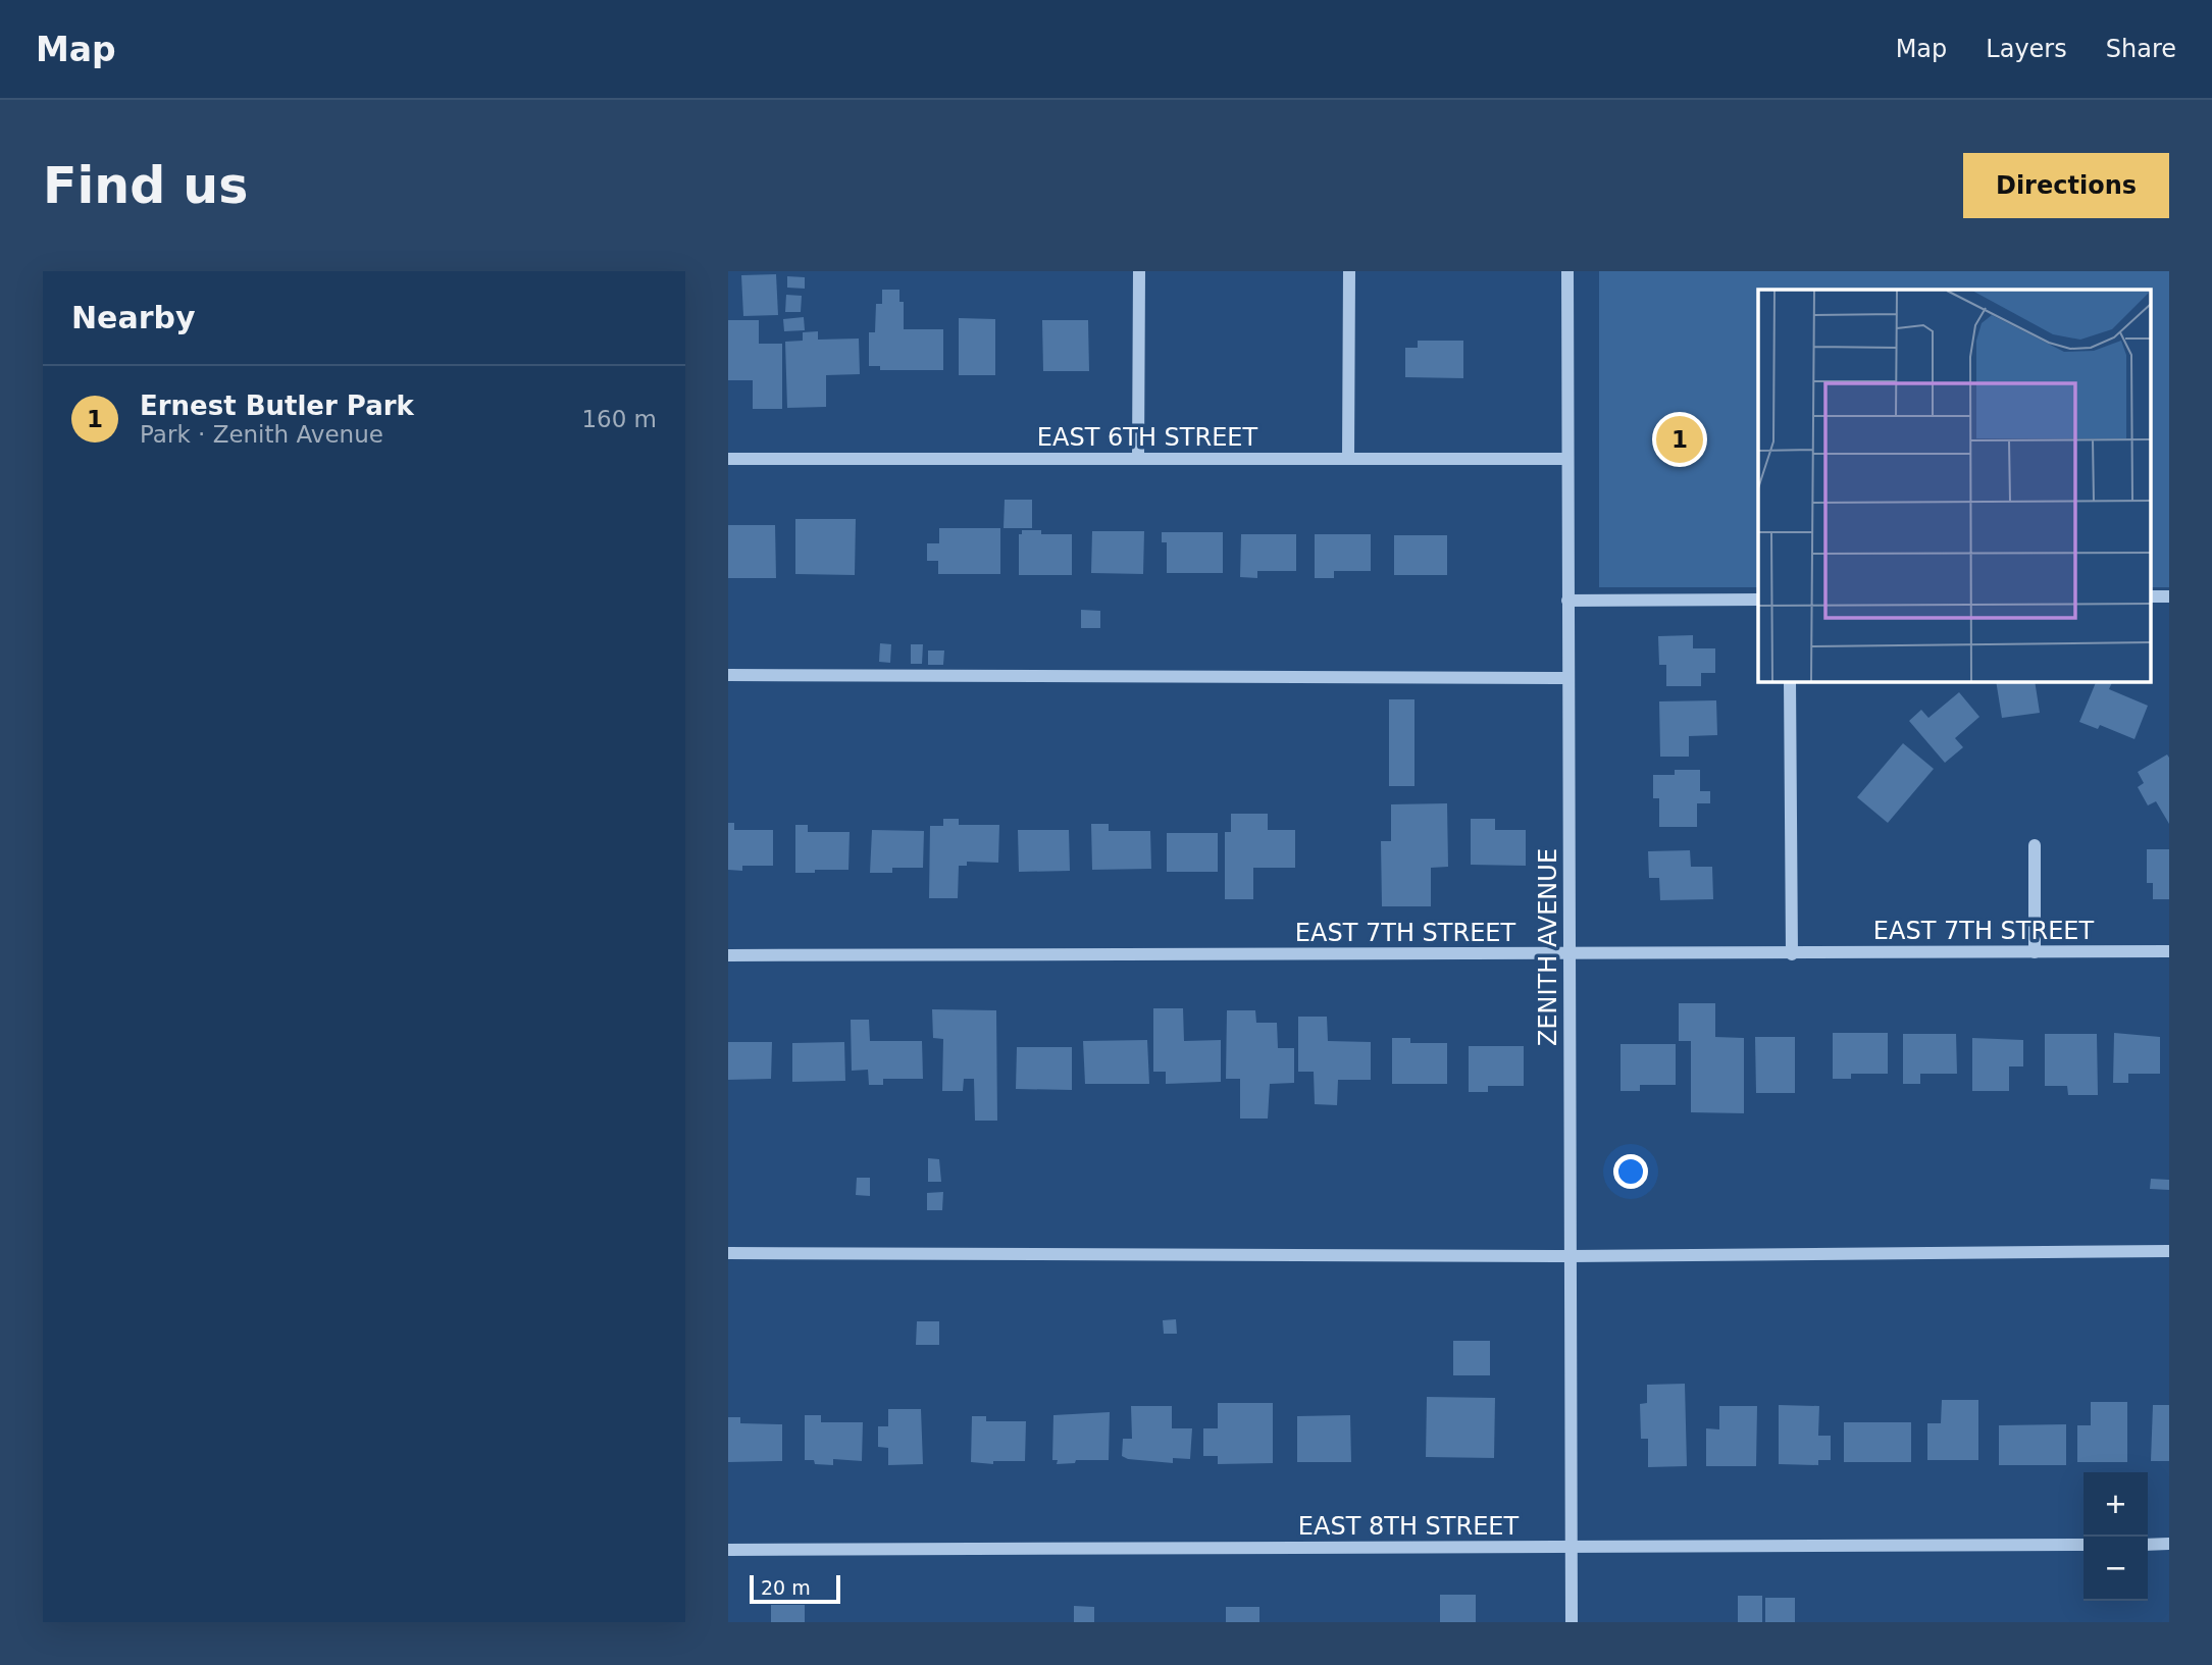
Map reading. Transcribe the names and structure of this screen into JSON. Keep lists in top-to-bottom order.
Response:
{
  "streets": {
    "street": [
      "EAST 6TH STREET",
      "EAST 7TH STREET",
      "ZENITH AVENUE",
      "EAST 8TH STREET"
    ]
  },
  "crossings": [
    ["EAST 6TH STREET", "ZENITH AVENUE"],
    ["EAST 7TH STREET", "ZENITH AVENUE"],
    ["ZENITH AVENUE", "EAST 8TH STREET"]
  ],
  "scale_bar": "20 m",
  "page": {
    "header": "Map",
    "nav": ["Map", "Layers", "Share"],
    "buttons": "Directions",
    "title": "Find us",
    "heading": "Nearby",
    "list": [
      {
        "mark": "1",
        "name": "Ernest Butler Park",
        "note": "Park · Zenith Avenue",
        "value": "160 m"
      }
    ],
    "pins": "1",
    "map_buttons": ["+", "−"],
    "scale": "20 m"
  }
}
